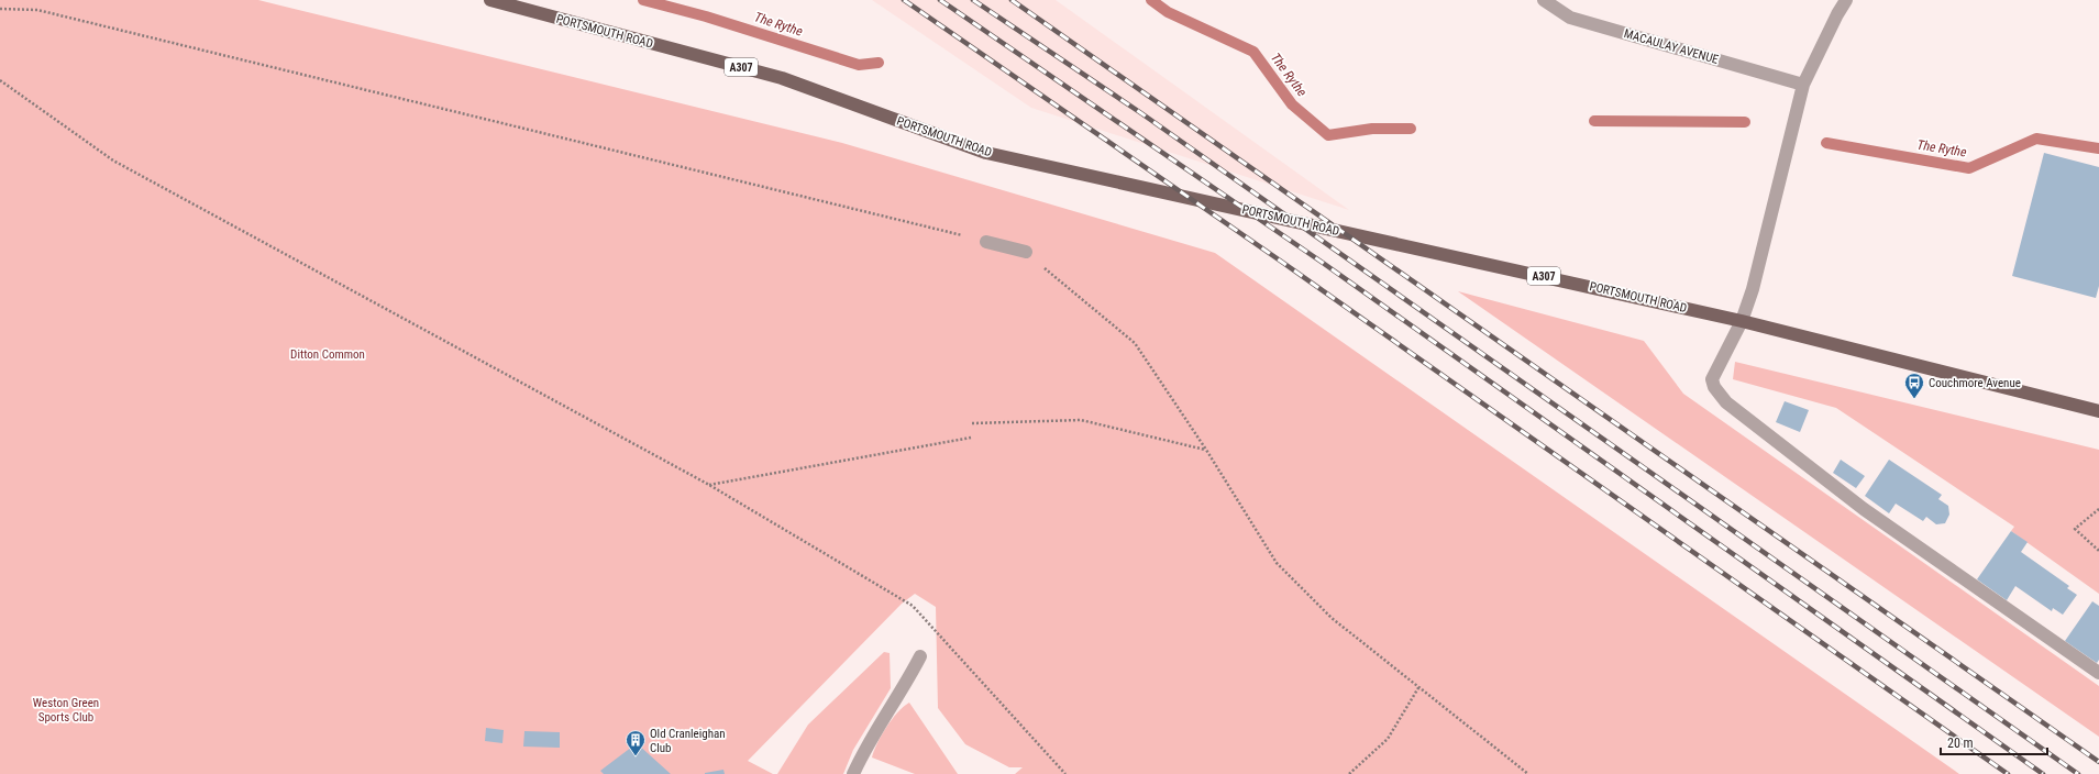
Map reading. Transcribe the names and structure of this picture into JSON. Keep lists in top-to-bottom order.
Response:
{
  "streets": {
    "main road": ["PORTSMOUTH ROAD", "A307"],
    "street": ["MACAULAY AVENUE"]
  },
  "water": ["The Rythe"],
  "parks": ["Ditton Common", "Weston Green Sports Club"],
  "places": {
    "bus stop": ["Couchmore Avenue"],
    "building": ["Old Cranleighan Club"]
  },
  "scale_bar": "20 m"
}
